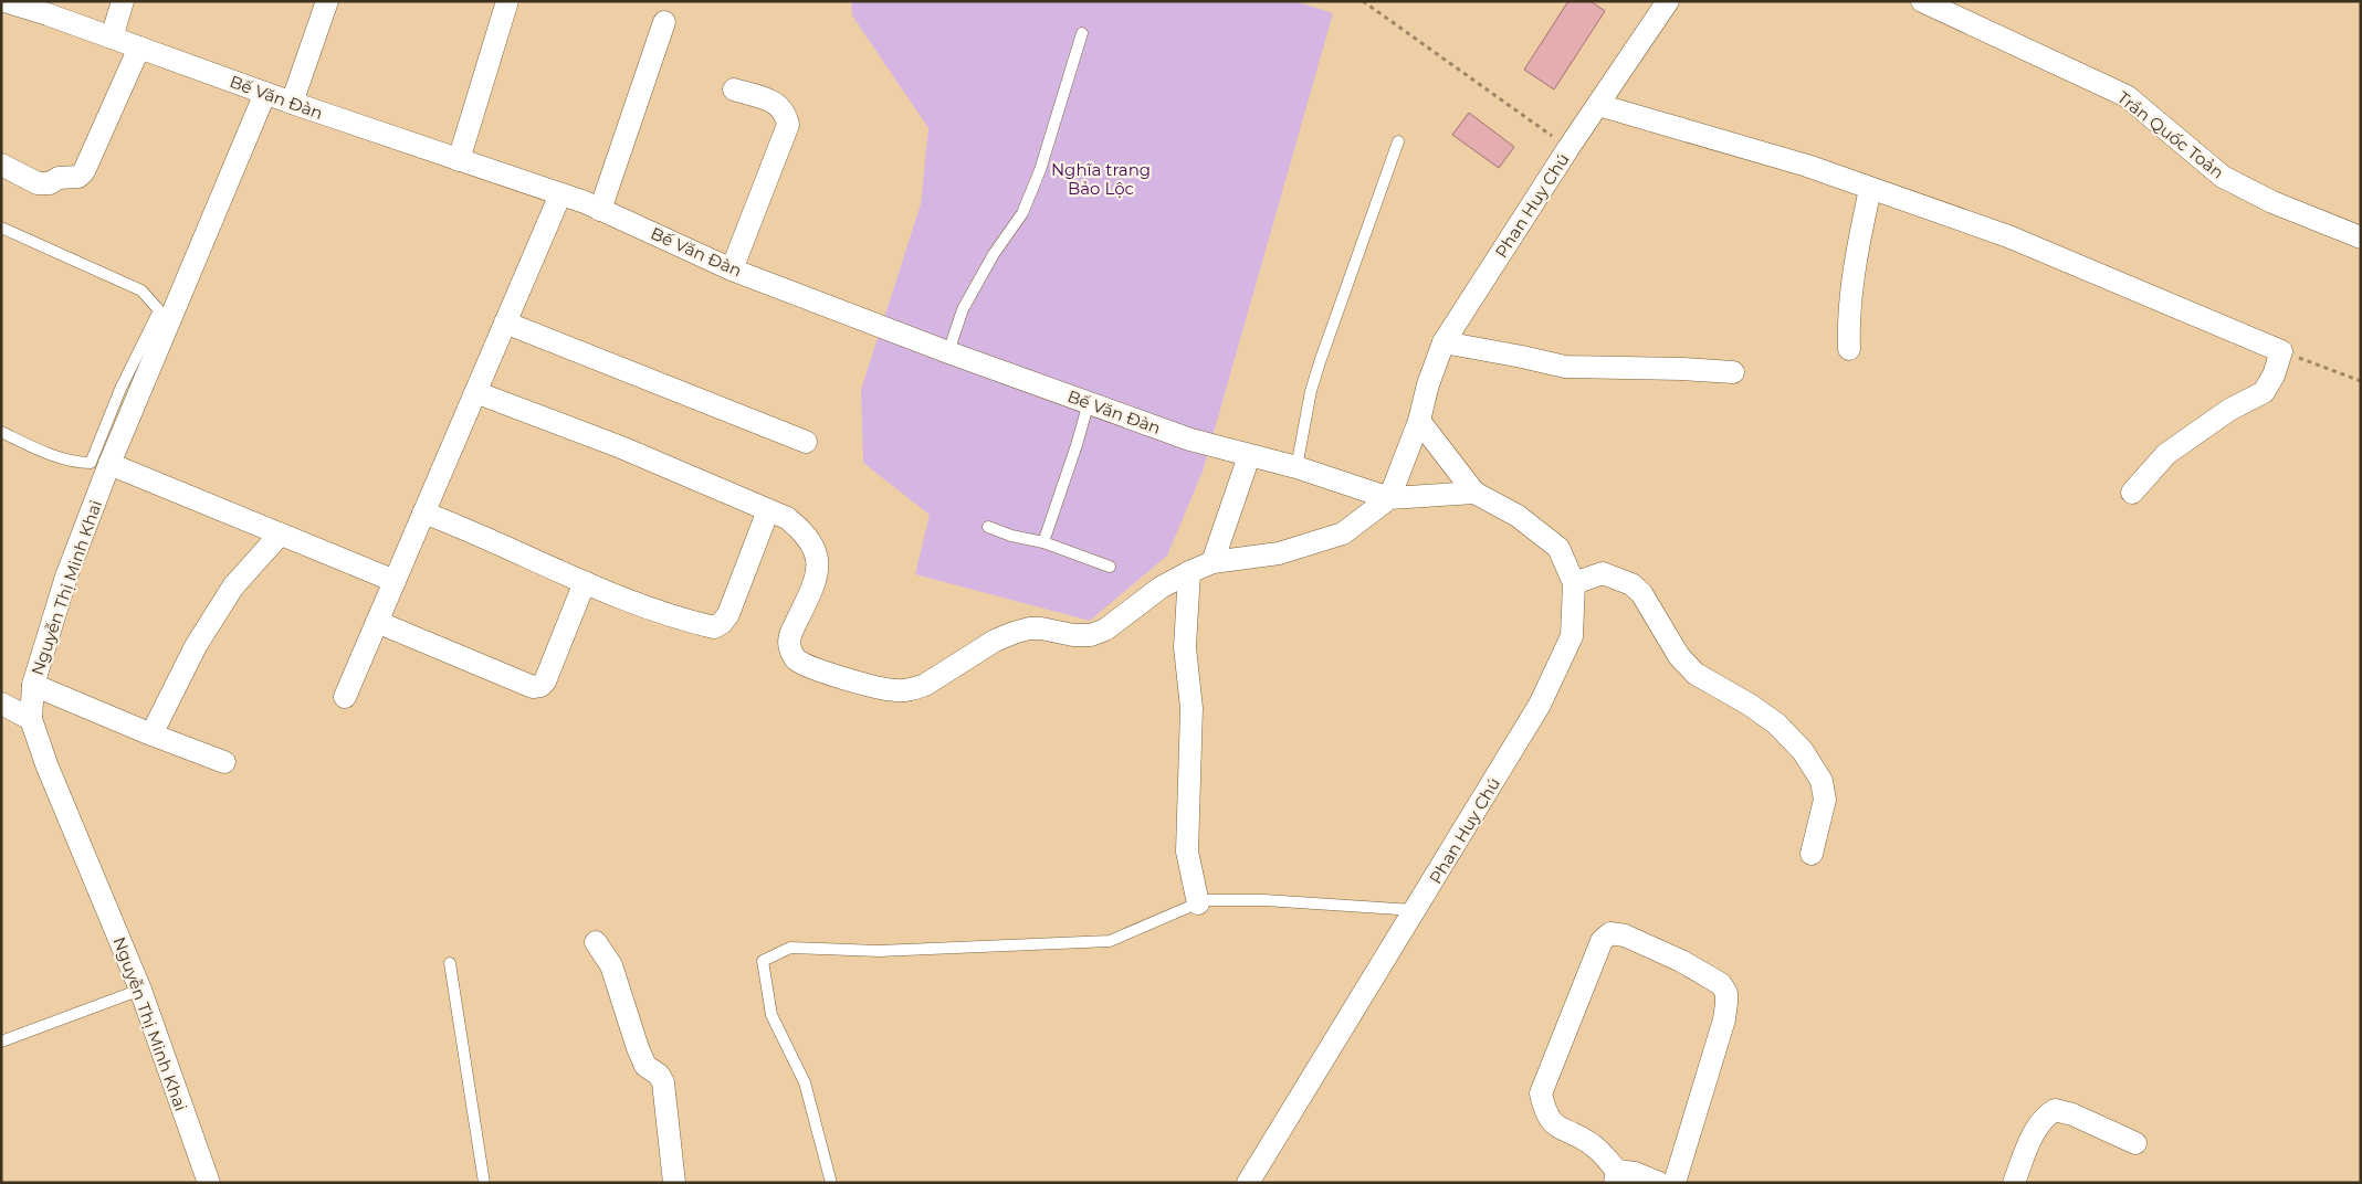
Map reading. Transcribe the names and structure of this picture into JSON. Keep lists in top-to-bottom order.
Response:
{
  "streets": {
    "street": [
      "Bế Văn Đàn",
      "Trần Quốc Toản",
      "Phan Huy Chú",
      "Nguyễn Thị Minh Khai"
    ]
  },
  "crossings": [
    ["Bế Văn Đàn", "Phan Huy Chú"],
    ["Bế Văn Đàn", "Nguyễn Thị Minh Khai"]
  ],
  "parks": ["Nghĩa trang Bảo Lộc"]
}
